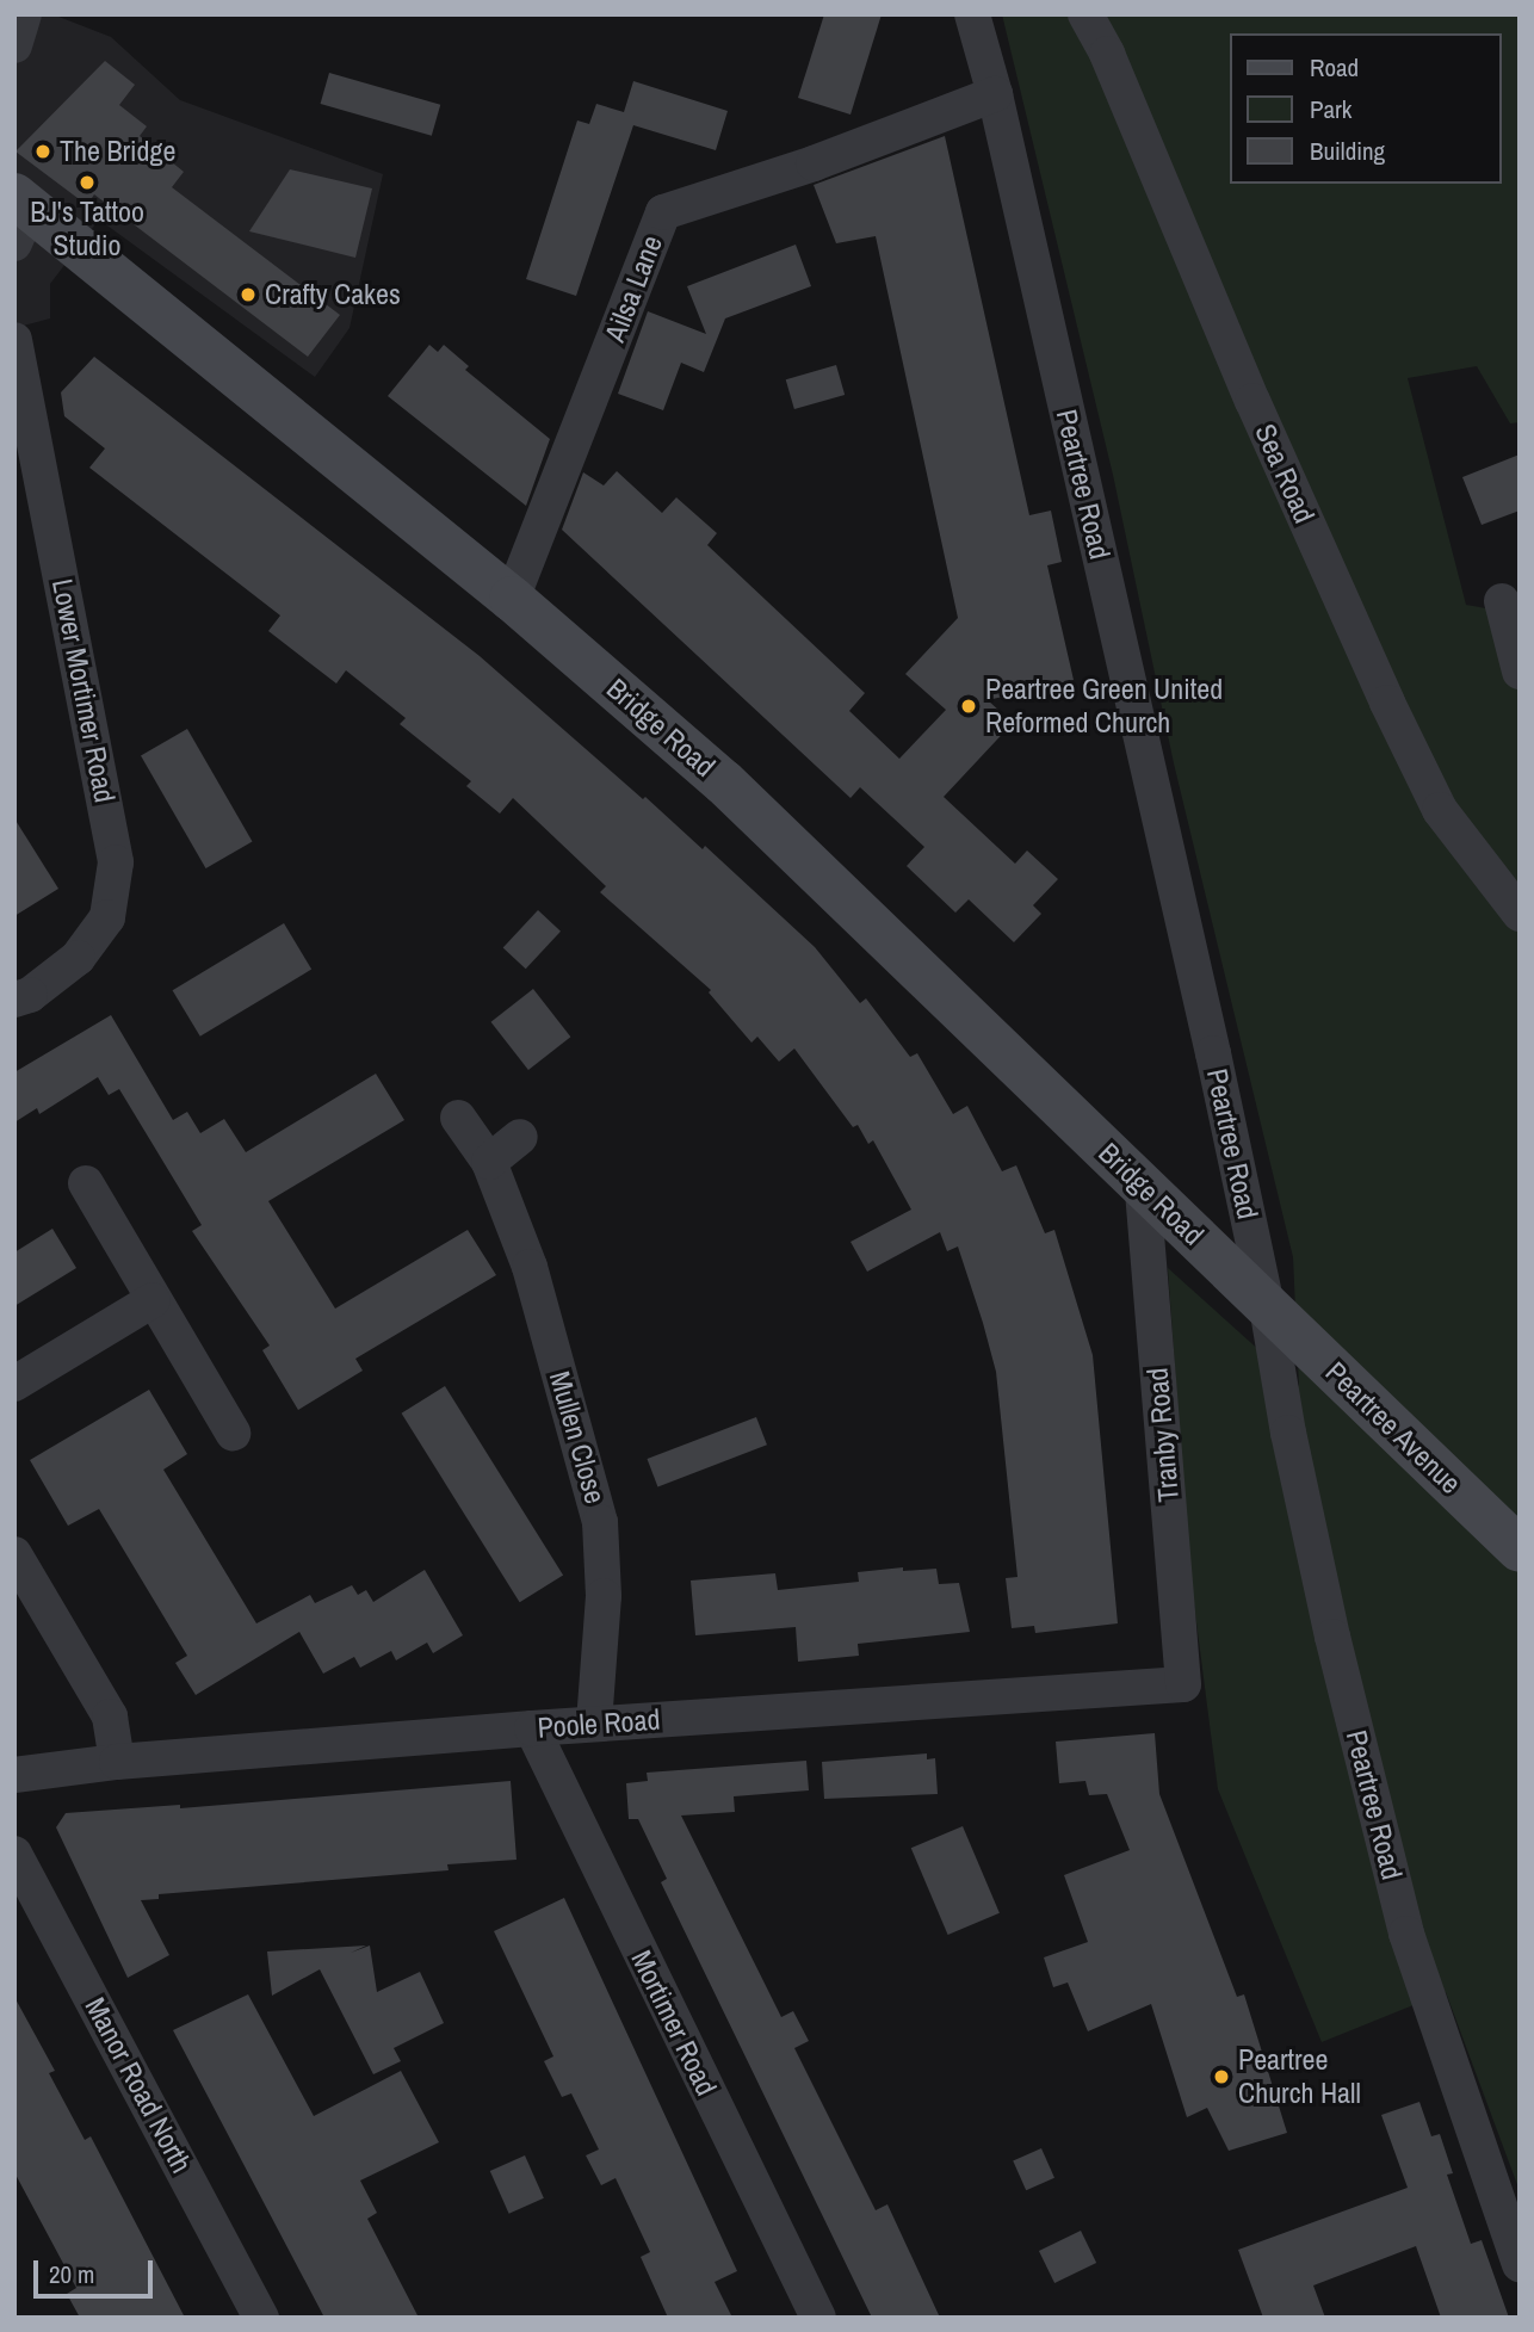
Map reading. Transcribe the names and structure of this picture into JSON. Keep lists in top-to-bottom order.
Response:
{
  "streets": {
    "street": [
      "Ailsa Lane",
      "Sea Road",
      "Peartree Road",
      "Lower Mortimer Road",
      "Bridge Road",
      "Peartree Avenue",
      "Tranby Road",
      "Mullen Close",
      "Poole Road",
      "Mortimer Road",
      "Manor Road North"
    ]
  },
  "crossings": [
    ["Ailsa Lane", "Peartree Road"],
    ["Ailsa Lane", "Bridge Road"],
    ["Peartree Road", "Bridge Road"],
    ["Peartree Road", "Peartree Avenue"],
    ["Bridge Road", "Peartree Avenue"],
    ["Bridge Road", "Tranby Road"],
    ["Tranby Road", "Poole Road"],
    ["Mullen Close", "Poole Road"],
    ["Poole Road", "Mortimer Road"]
  ],
  "places": [
    "The Bridge",
    "BJ's Tattoo Studio",
    "Crafty Cakes",
    "Peartree Green United Reformed Church",
    "Peartree Church Hall"
  ],
  "legend": ["Road", "Park", "Building"],
  "scale_bar": "20 m"
}
